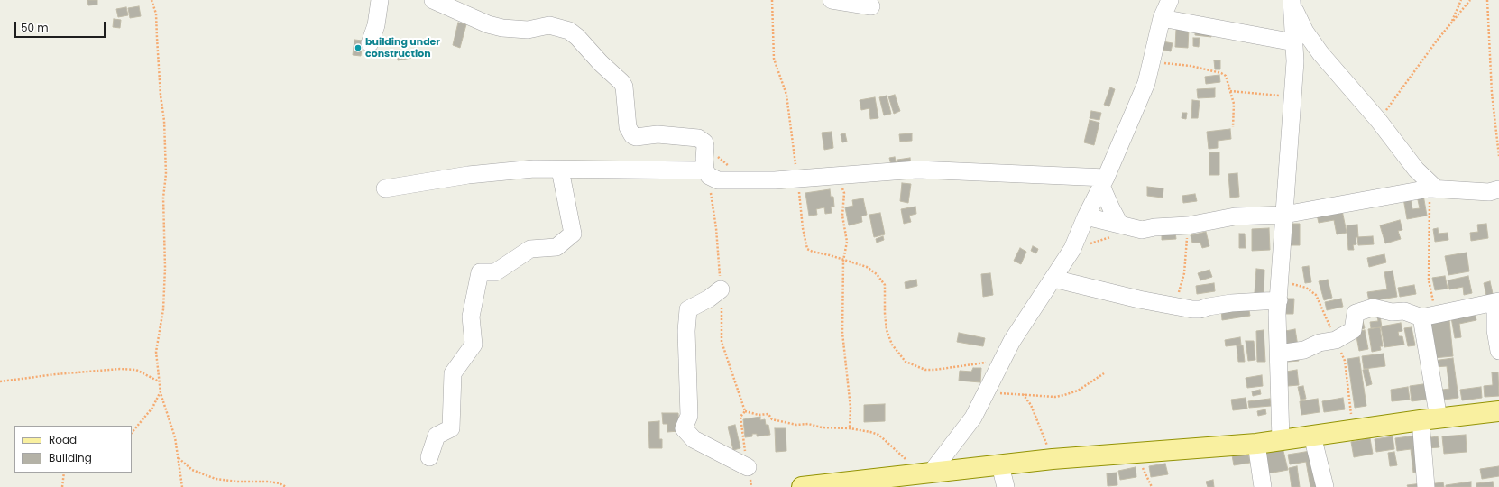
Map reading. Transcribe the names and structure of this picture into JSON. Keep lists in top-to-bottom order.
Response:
{
  "places": ["building under construction"],
  "legend": ["Road", "Building"],
  "scale_bar": "50 m"
}
